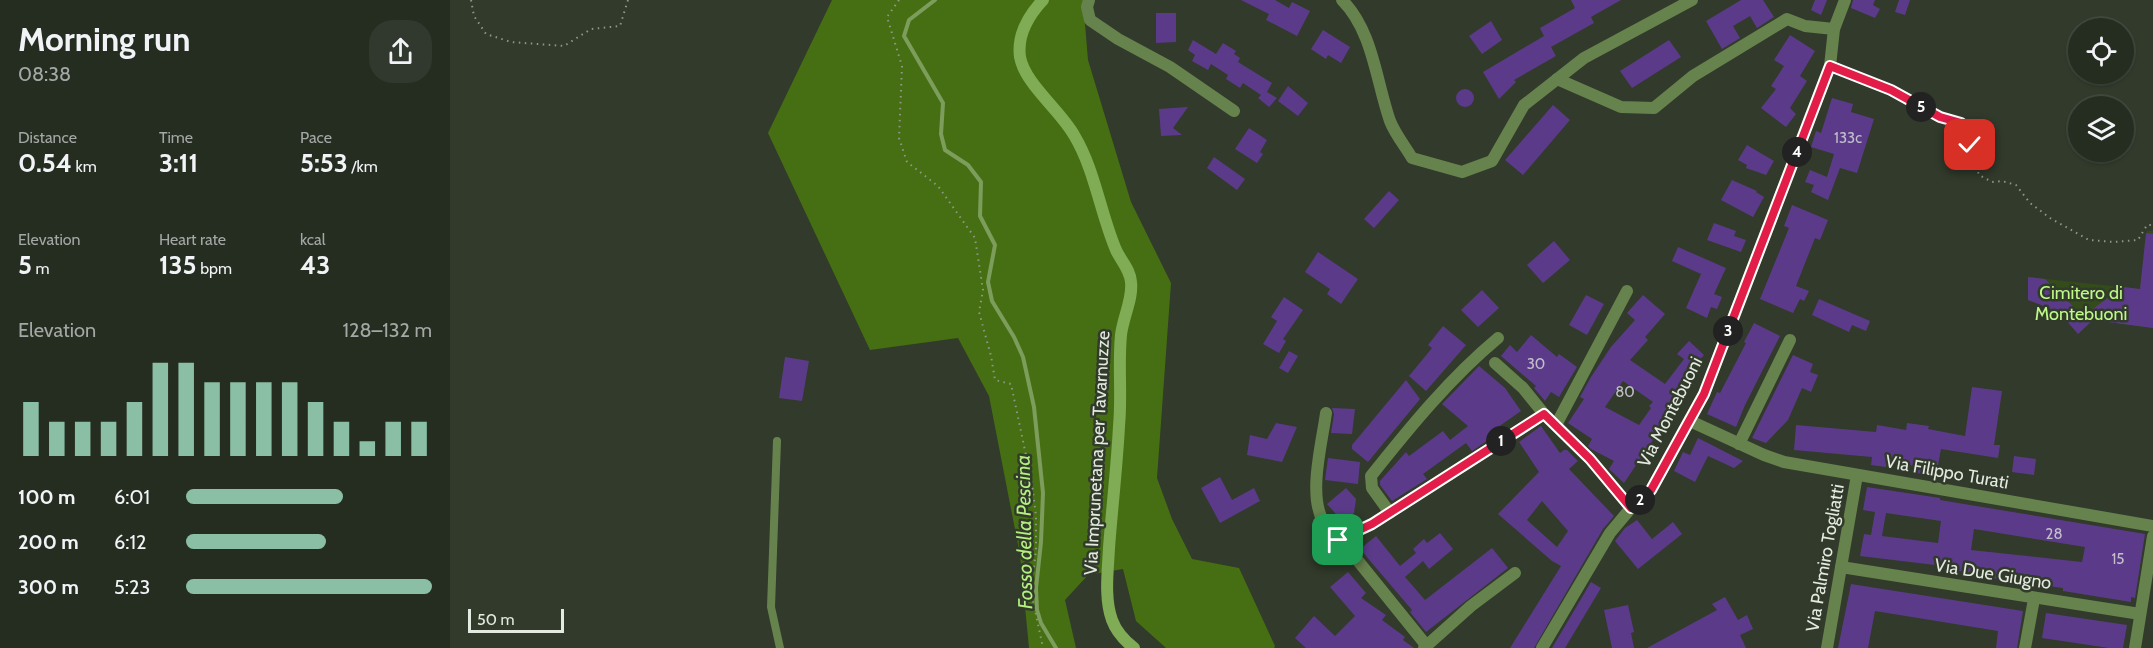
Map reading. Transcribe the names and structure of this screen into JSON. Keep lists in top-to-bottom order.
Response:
{
  "streets": {
    "main road": ["Via Imprunetana per Tavarnuzze"],
    "street": [
      "Via Montebuoni",
      "Via Filippo Turati",
      "Via Palmiro Togliatti",
      "Via Due Giugno"
    ]
  },
  "crossings": [
    ["Via Montebuoni", "Via Filippo Turati"],
    ["Via Filippo Turati", "Via Palmiro Togliatti"],
    ["Via Palmiro Togliatti", "Via Due Giugno"]
  ],
  "water": ["Fosso della Pescina"],
  "parks": ["Cimitero di Montebuoni"],
  "house_numbers": [
    "133c",
    "30",
    "80",
    "28",
    "15"
  ],
  "scale_bar": "50 m",
  "page": {
    "heading": ["Morning run", "08:38"],
    "pins": [
      "5",
      "4",
      "3",
      "1",
      "2"
    ],
    "stats": [
      ["Distance", "0.54 km"],
      ["Time", "3:11"],
      ["Pace", "5:53 /km"],
      ["Elevation", "5 m"],
      ["Heart rate", "135 bpm"],
      ["kcal", "43"]
    ],
    "chart": ["Elevation", "128–132 m"],
    "list": [
      {
        "name": "100 m",
        "note": "6:01"
      },
      {
        "name": "200 m",
        "note": "6:12"
      },
      {
        "name": "300 m",
        "note": "5:23"
      }
    ],
    "scale": "50 m"
  }
}
